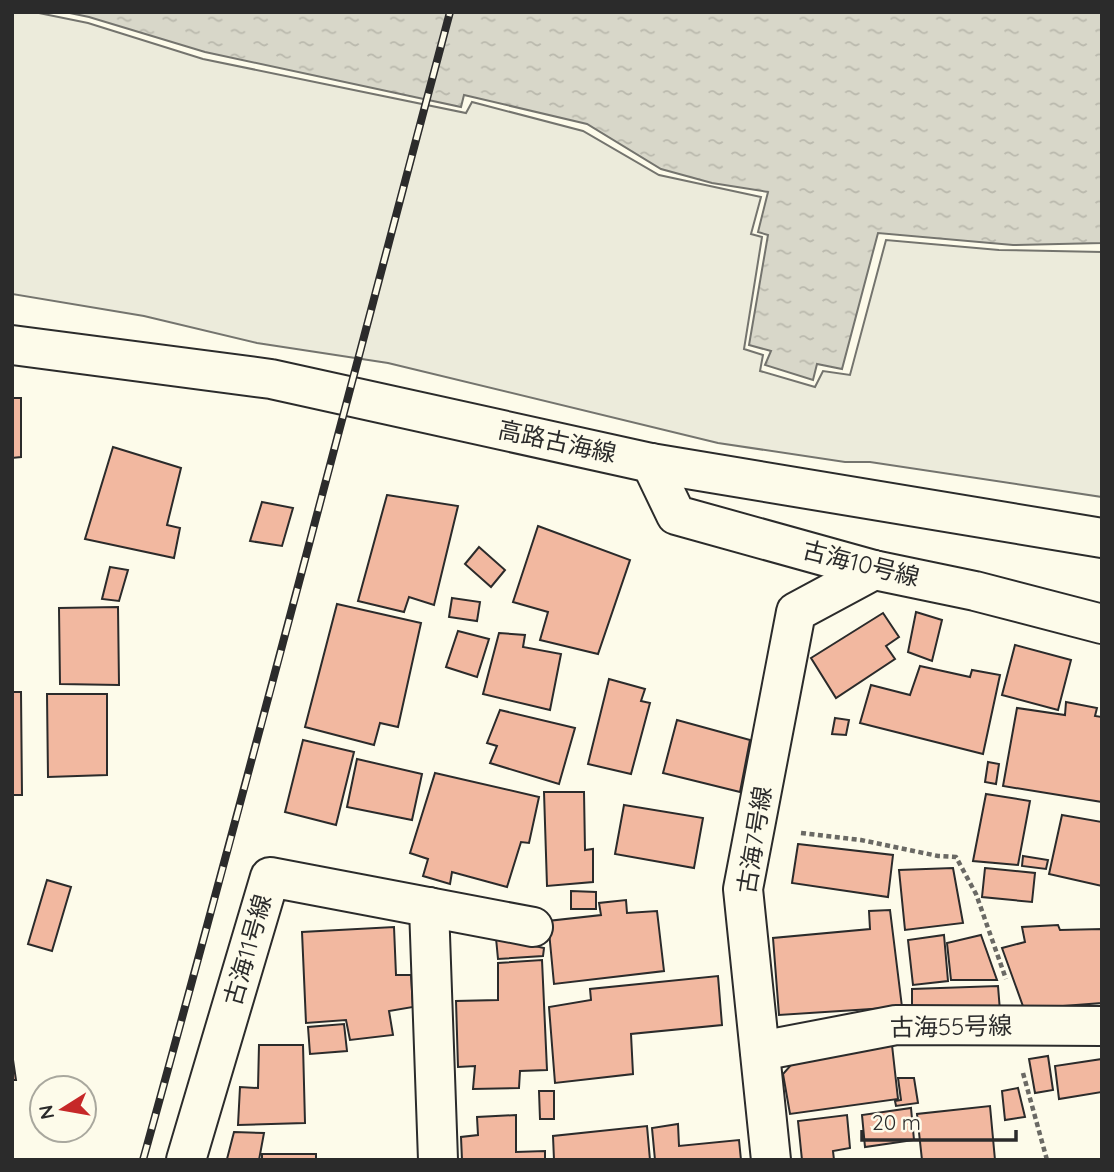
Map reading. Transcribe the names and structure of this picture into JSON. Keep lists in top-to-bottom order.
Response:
{
  "streets": {
    "street": [
      "高路古海線",
      "古海10号線",
      "古海7号線",
      "古海11号線",
      "古海55号線"
    ]
  },
  "crossings": [
    ["高路古海線", "古海10号線"],
    ["古海10号線", "古海7号線"],
    ["古海7号線", "古海55号線"]
  ],
  "scale_bar": "20 m",
  "north": "left"
}
